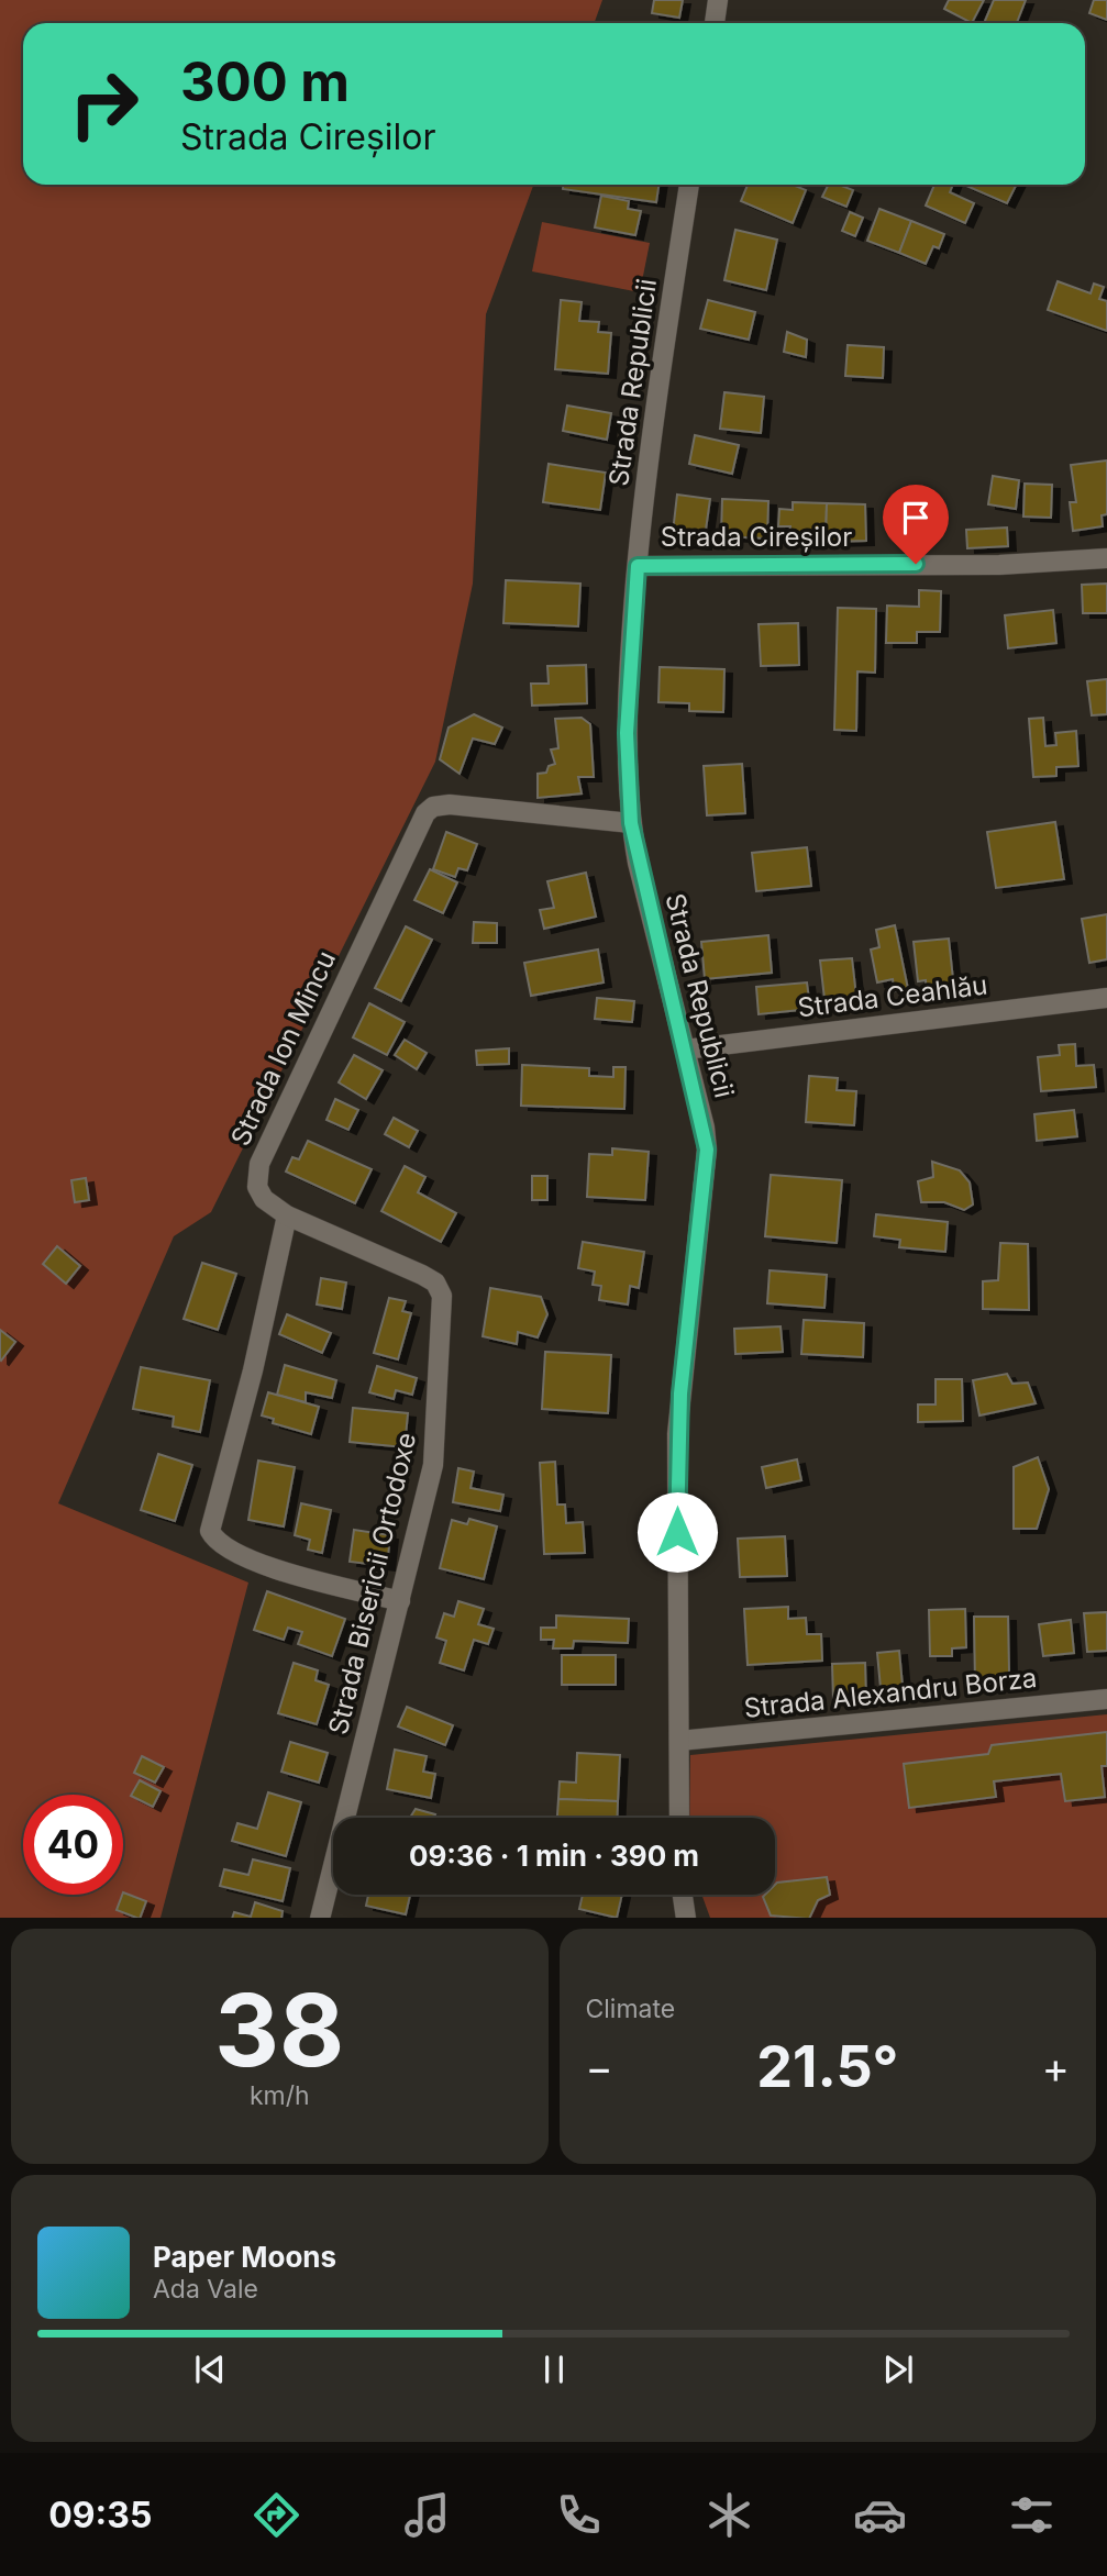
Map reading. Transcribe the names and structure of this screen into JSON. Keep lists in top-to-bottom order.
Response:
{
  "streets": {
    "street": [
      "Strada Republicii",
      "Strada Cireșilor",
      "Strada Ceahlău",
      "Strada Ion Mincu",
      "Strada Bisericii Ortodoxe",
      "Strada Alexandru Borza"
    ]
  },
  "crossings": [
    ["Strada Republicii", "Strada Cireșilor"],
    ["Strada Republicii", "Strada Ceahlău"],
    ["Strada Republicii", "Strada Ion Mincu"],
    ["Strada Republicii", "Strada Alexandru Borza"],
    ["Strada Ion Mincu", "Strada Bisericii Ortodoxe"]
  ],
  "page": {
    "turn": ["300 m", "Strada Cireșilor"],
    "limit": "40",
    "trip": "09:36 · 1 min · 390 m",
    "tile": [
      ["38", "km/h"],
      "Climate"
    ],
    "heat": ["−", "21.5°", "+"],
    "song": ["Paper Moons", "Ada Vale"],
    "tabs": "09:35"
  }
}
